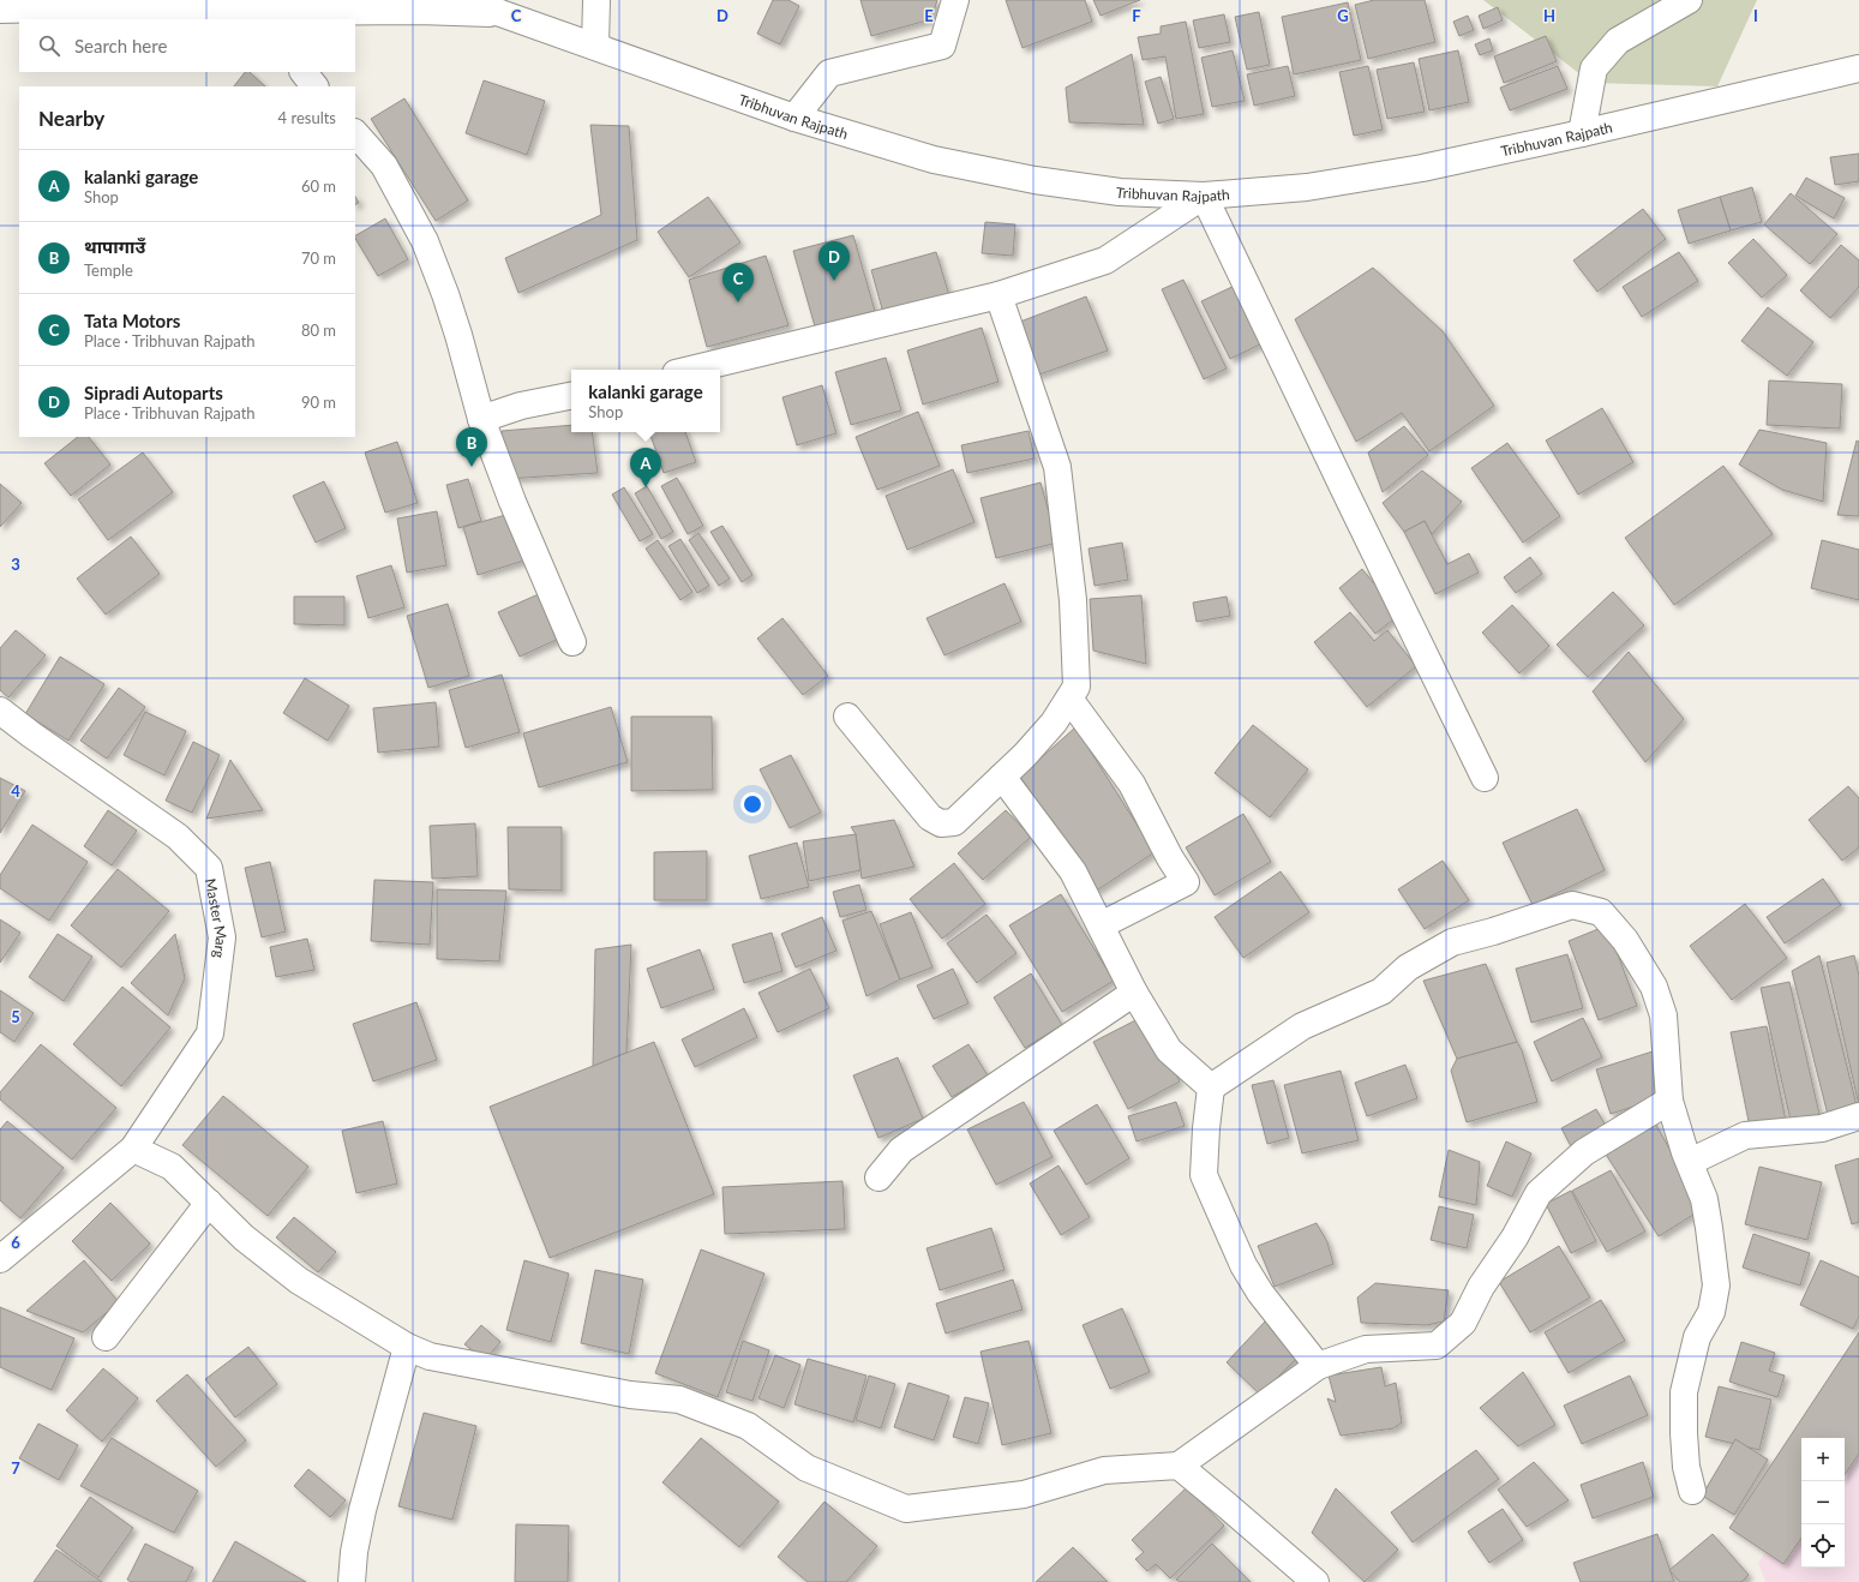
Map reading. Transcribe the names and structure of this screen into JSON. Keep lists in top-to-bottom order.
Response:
{
  "streets": {
    "main road": ["Tribhuvan Rajpath", "Master Marg"]
  },
  "page": {
    "search": "Search here",
    "heading": ["Nearby", "4 results"],
    "list": [
      {
        "mark": "A",
        "name": "kalanki garage",
        "note": "Shop",
        "value": "60 m"
      },
      {
        "mark": "B",
        "name": "थापागाउँ",
        "note": "Temple",
        "value": "70 m"
      },
      {
        "mark": "C",
        "name": "Tata Motors",
        "note": "Place · Tribhuvan Rajpath",
        "value": "80 m"
      },
      {
        "mark": "D",
        "name": "Sipradi Autoparts",
        "note": "Place · Tribhuvan Rajpath",
        "value": "90 m"
      }
    ],
    "pins": [
      "D",
      "C",
      "B",
      "A"
    ],
    "popup": ["kalanki garage", "Shop"],
    "map_buttons": ["+", "−"]
  },
  "grid": {
    "columns": [
      "C",
      "D",
      "E",
      "F",
      "G",
      "H",
      "I"
    ],
    "rows": [
      "3",
      "4",
      "5",
      "6",
      "7"
    ]
  }
}
